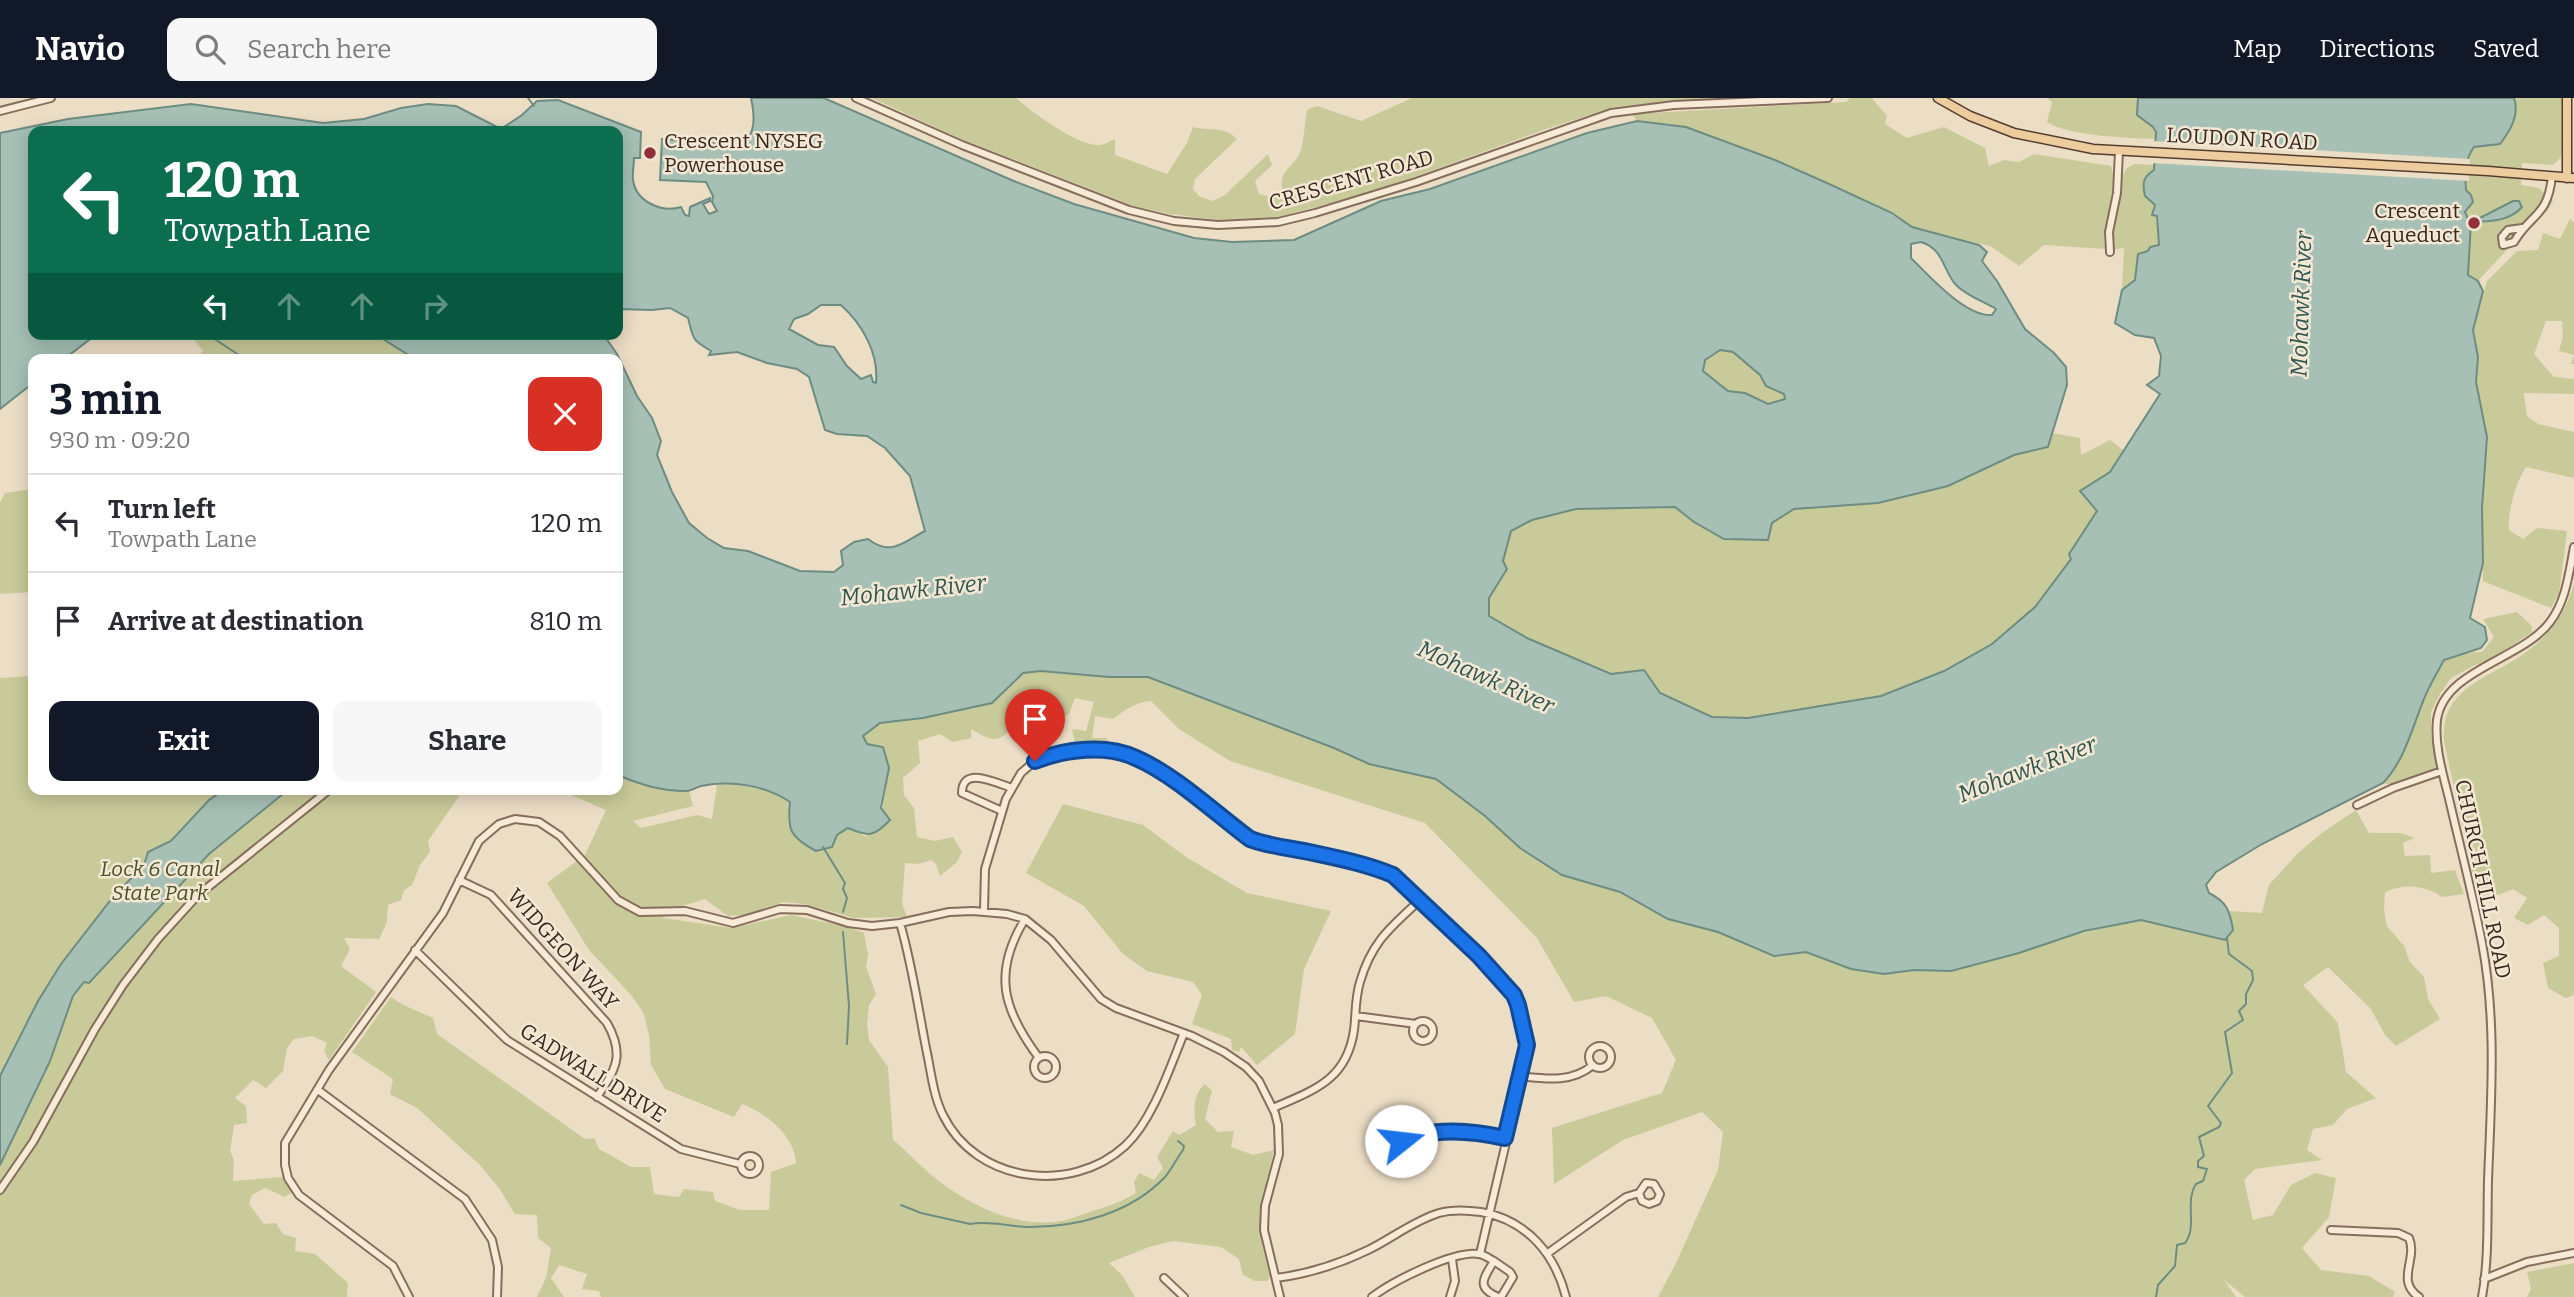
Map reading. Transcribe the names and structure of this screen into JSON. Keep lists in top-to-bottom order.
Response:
{
  "streets": {
    "main road": ["LOUDON ROAD"],
    "street": [
      "CRESCENT ROAD",
      "CHURCH HILL ROAD",
      "WIDGEON WAY",
      "GADWALL DRIVE"
    ]
  },
  "crossings": [
    ["WIDGEON WAY", "GADWALL DRIVE"]
  ],
  "water": ["Mohawk River"],
  "parks": ["Lock 6 Canal State Park"],
  "places": ["Crescent NYSEG Powerhouse", "Crescent Aqueduct"],
  "page": {
    "header": "Navio",
    "search": "Search here",
    "nav": ["Map", "Directions", "Saved"],
    "turn": ["120 m", "Towpath Lane"],
    "heading": ["3 min", "930 m · 09:20"],
    "list": [
      {
        "name": "Turn left",
        "note": "Towpath Lane",
        "value": "120 m"
      },
      {
        "name": "Arrive at destination",
        "value": "810 m"
      }
    ],
    "buttons": ["Exit", "Share"]
  }
}
